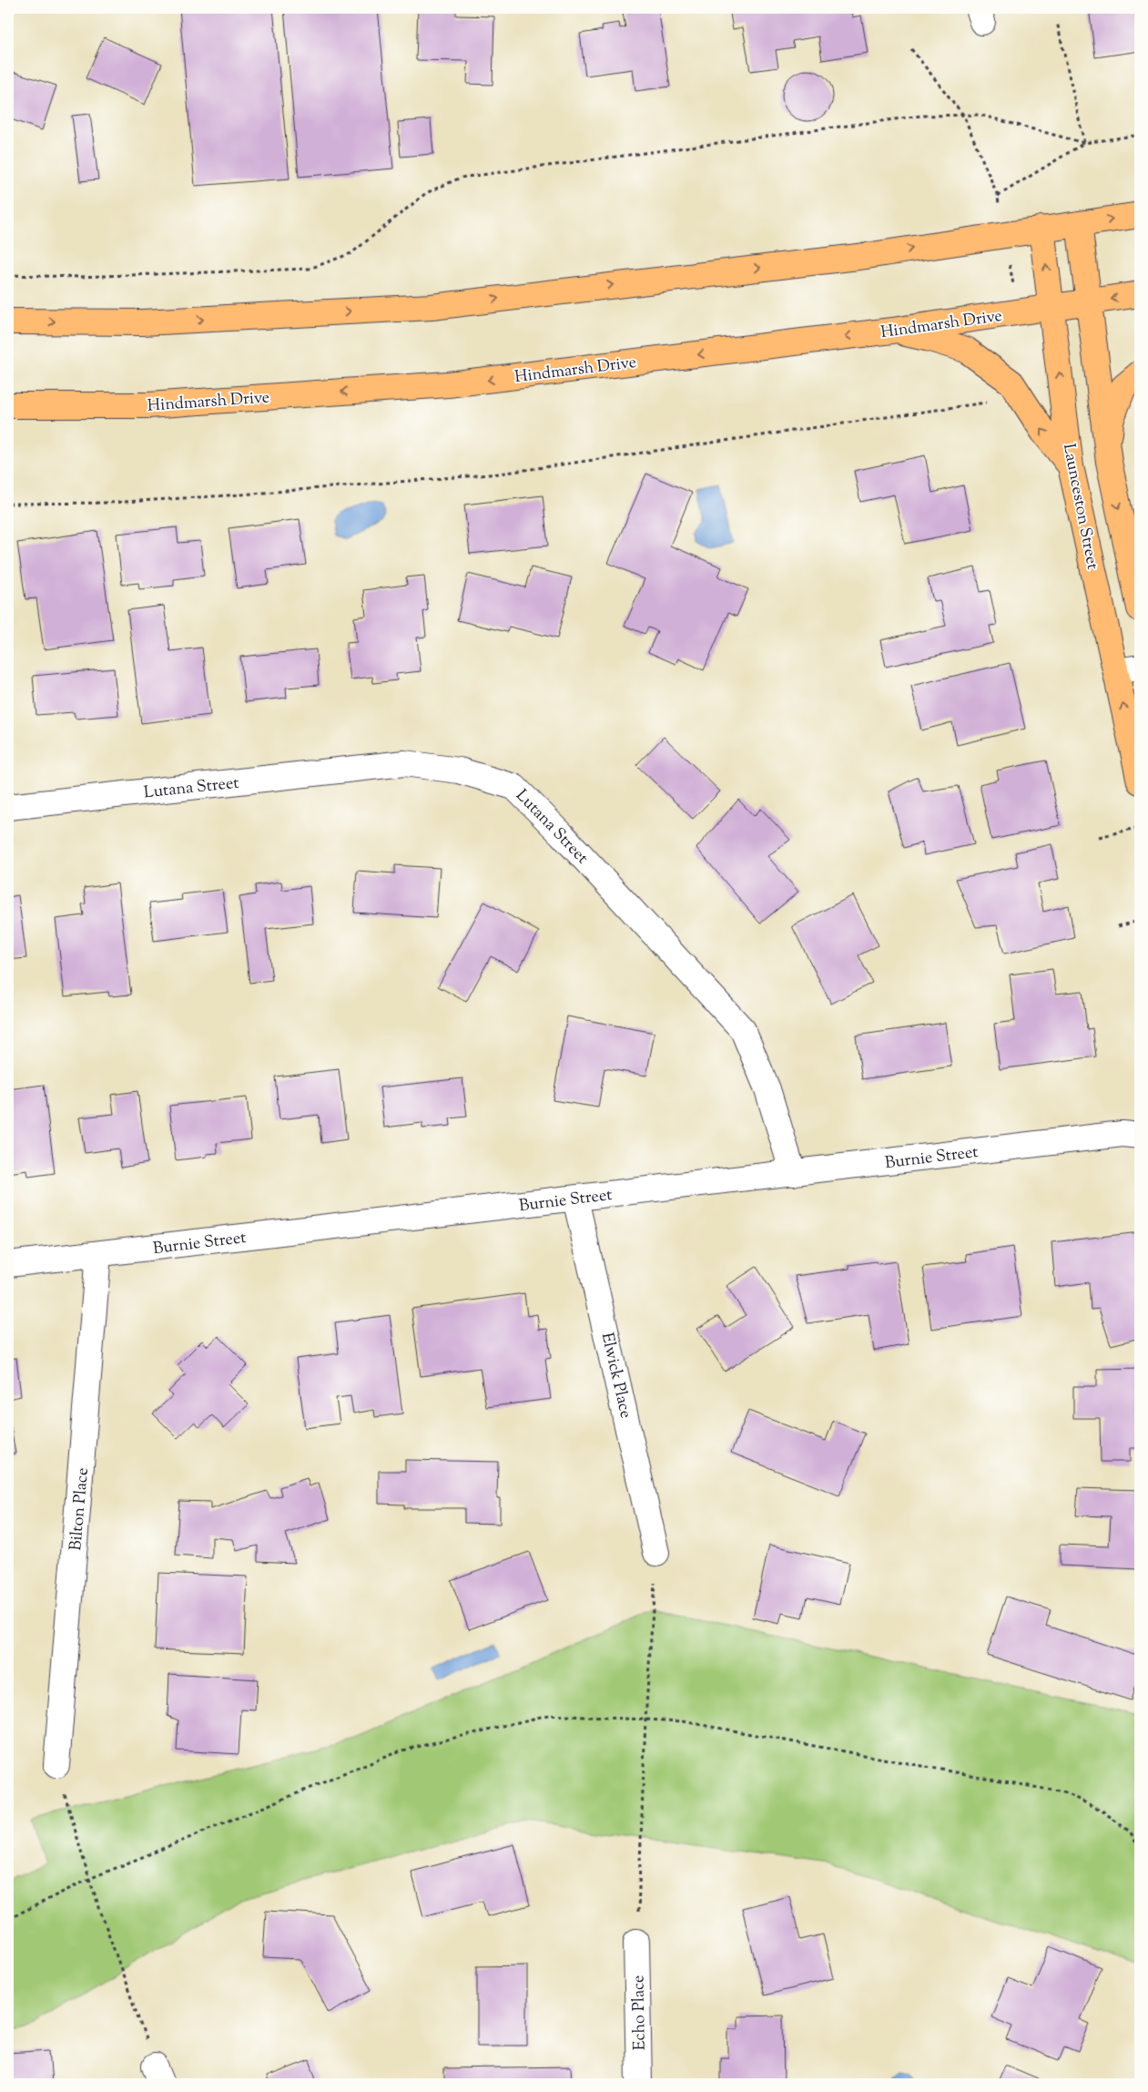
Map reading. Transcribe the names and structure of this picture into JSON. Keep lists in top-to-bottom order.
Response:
{
  "streets": {
    "main road": ["Hindmarsh Drive", "Launceston Street"],
    "street": [
      "Lutana Street",
      "Burnie Street",
      "Elwick Place",
      "Bilton Place",
      "Echo Place"
    ]
  },
  "crossings": [
    ["Hindmarsh Drive", "Launceston Street"],
    ["Lutana Street", "Burnie Street"],
    ["Burnie Street", "Elwick Place"],
    ["Burnie Street", "Bilton Place"]
  ]
}
